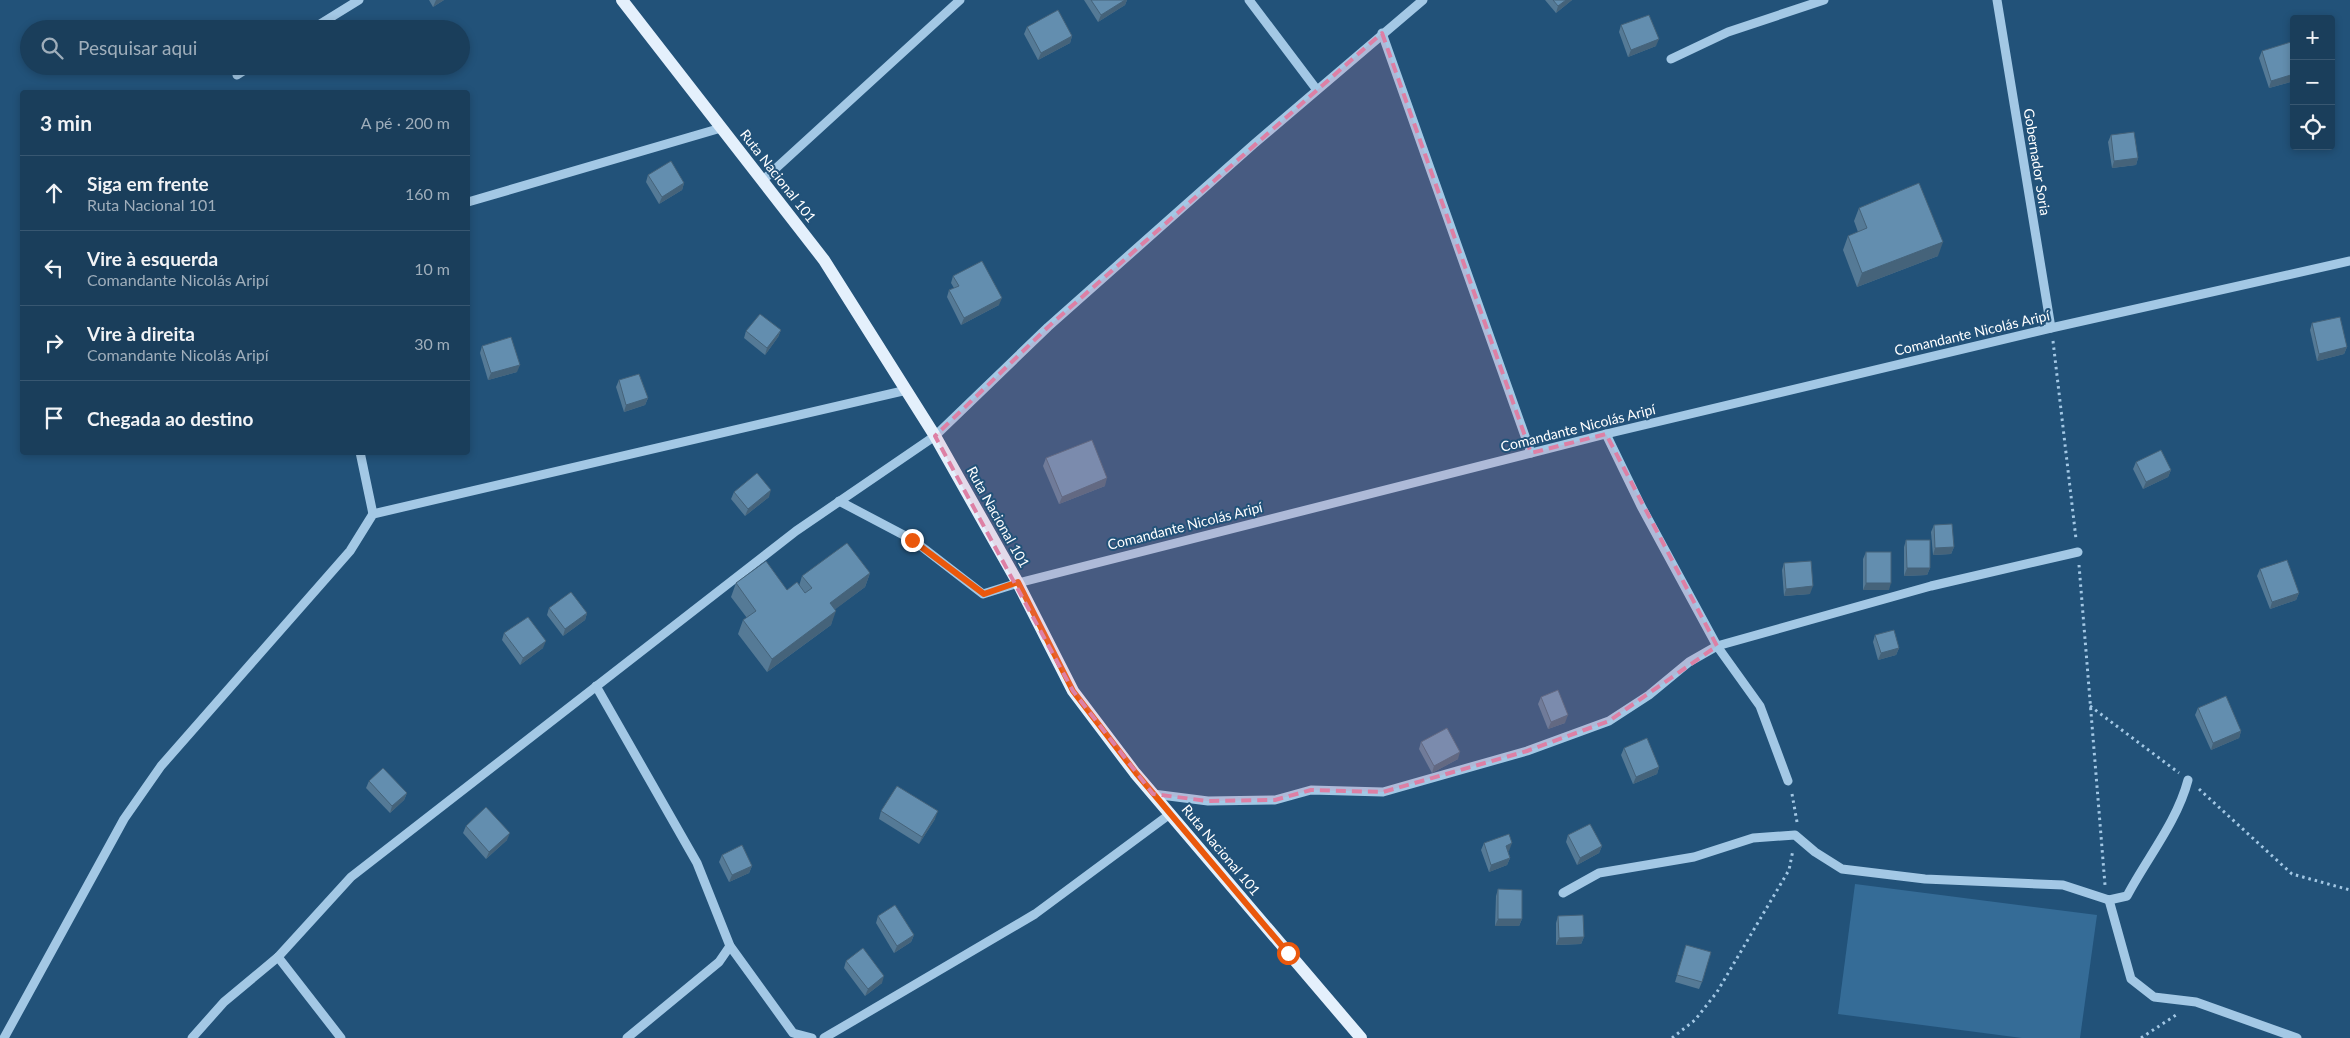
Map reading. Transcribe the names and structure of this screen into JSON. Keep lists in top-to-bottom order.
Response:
{
  "streets": {
    "main road": ["Ruta Nacional 101"],
    "street": ["Gobernador Soria", "Comandante Nicolás Aripí"]
  },
  "crossings": [
    ["Gobernador Soria", "Comandante Nicolás Aripí"],
    ["Ruta Nacional 101", "Comandante Nicolás Aripí"]
  ],
  "page": {
    "map_buttons": ["+", "−"],
    "search": "Pesquisar aqui",
    "heading": ["3 min", "A pé · 200 m"],
    "list": [
      ["Siga em frente", "Ruta Nacional 101", "160 m"],
      ["Vire à esquerda", "Comandante Nicolás Aripí", "10 m"],
      ["Vire à direita", "Comandante Nicolás Aripí", "30 m"],
      "Chegada ao destino"
    ]
  }
}
